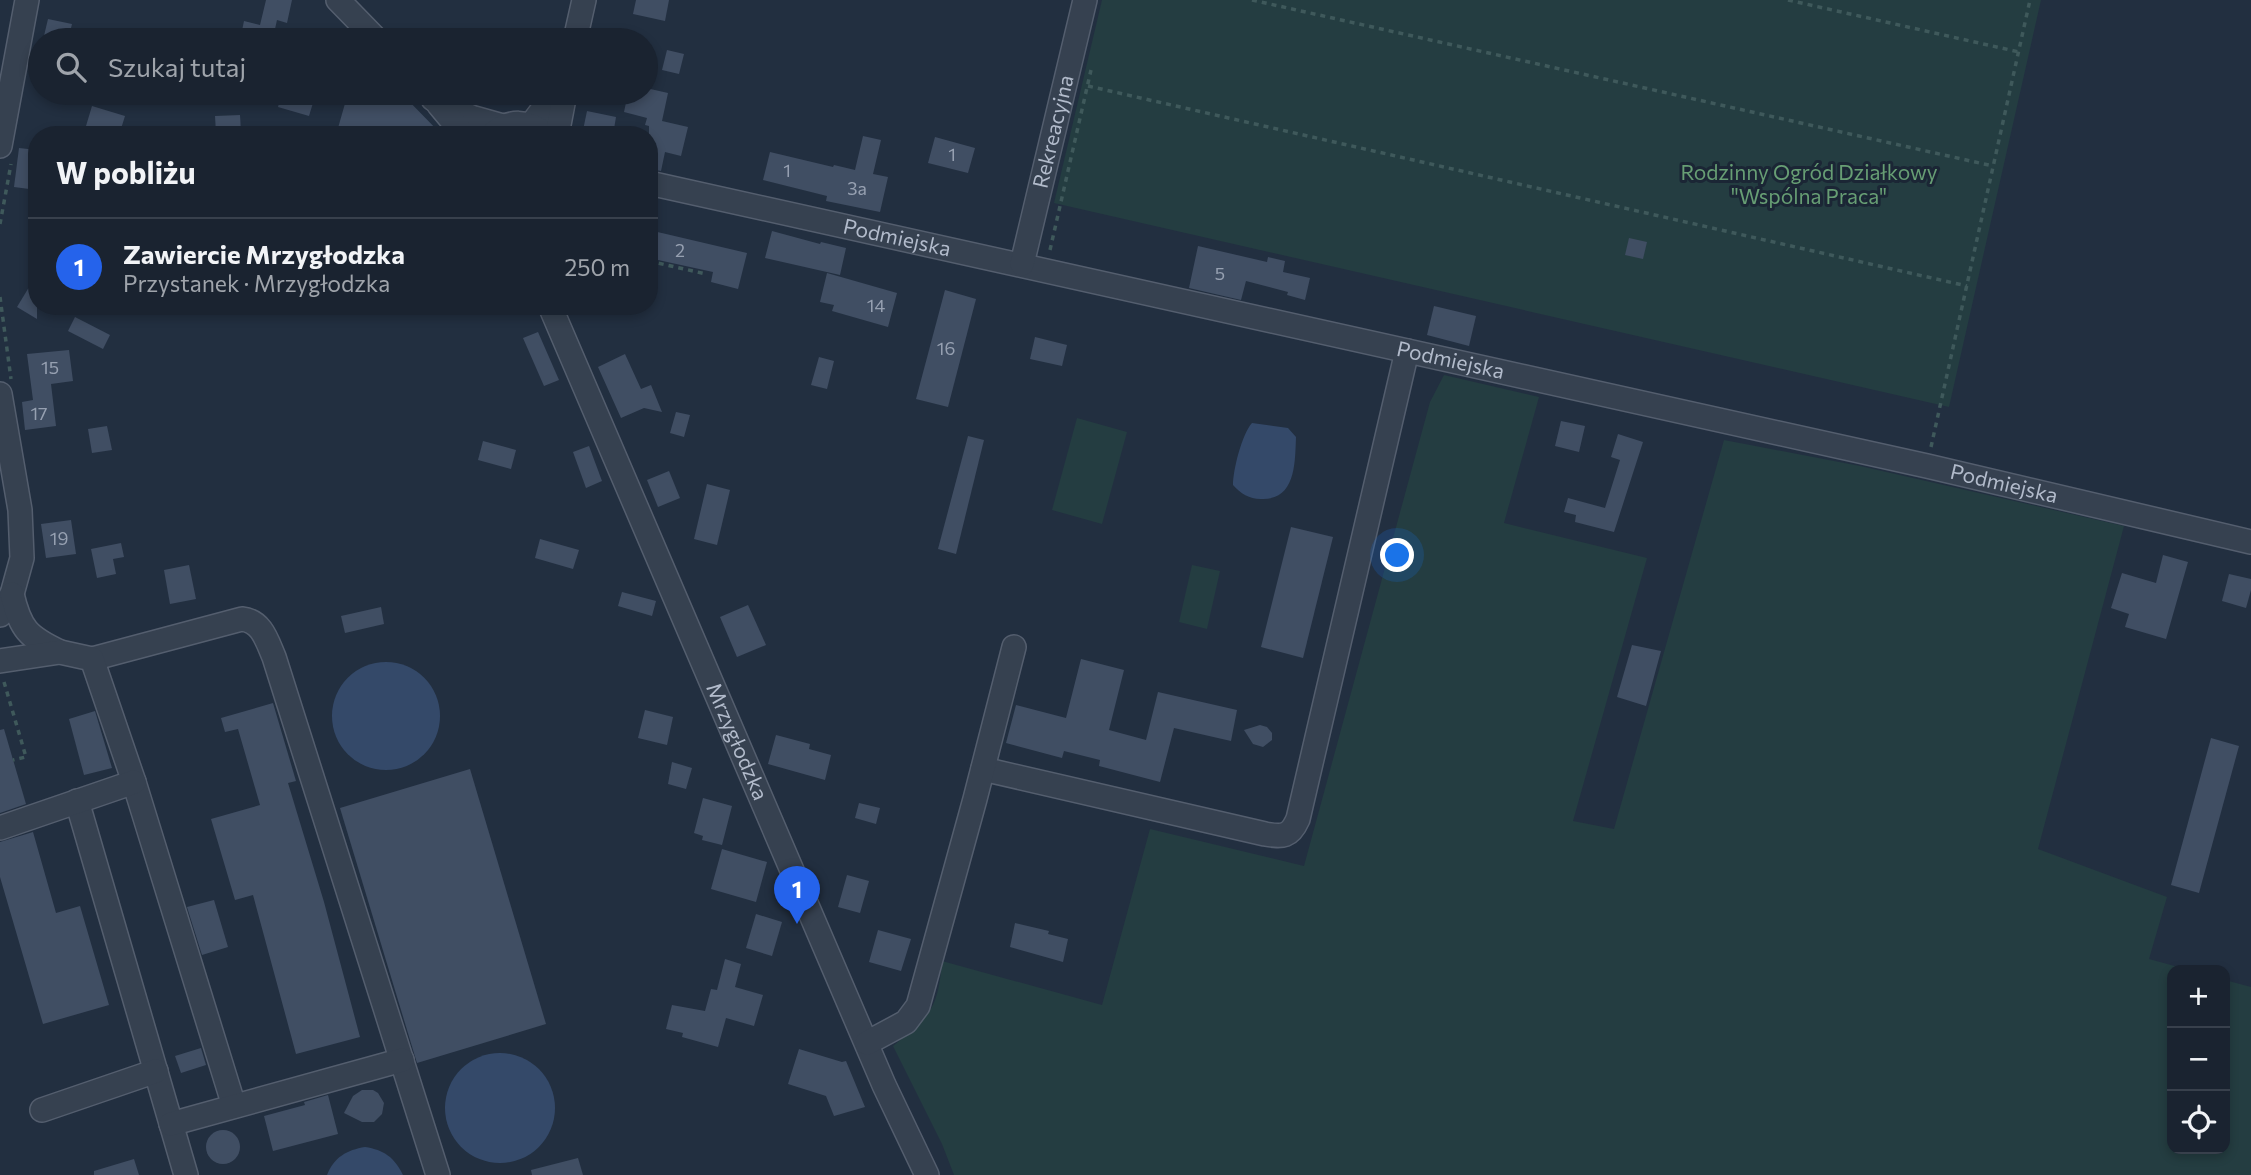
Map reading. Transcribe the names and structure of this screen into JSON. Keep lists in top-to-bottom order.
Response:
{
  "streets": {
    "street": ["Rekreacyjna", "Podmiejska", "Mrzygłodzka"]
  },
  "crossings": [
    ["Rekreacyjna", "Podmiejska"]
  ],
  "parks": ["Rodzinny Ogród Działkowy \"Wspólna Praca\""],
  "house_numbers": [
    "1",
    "1",
    "3a",
    "2",
    "5",
    "14",
    "16",
    "15",
    "17",
    "19"
  ],
  "page": {
    "search": "Szukaj tutaj",
    "heading": "W pobliżu",
    "list": [
      {
        "mark": "1",
        "name": "Zawiercie Mrzygłodzka",
        "note": "Przystanek · Mrzygłodzka",
        "value": "250 m"
      }
    ],
    "pins": "1",
    "map_buttons": ["+", "−"]
  }
}
